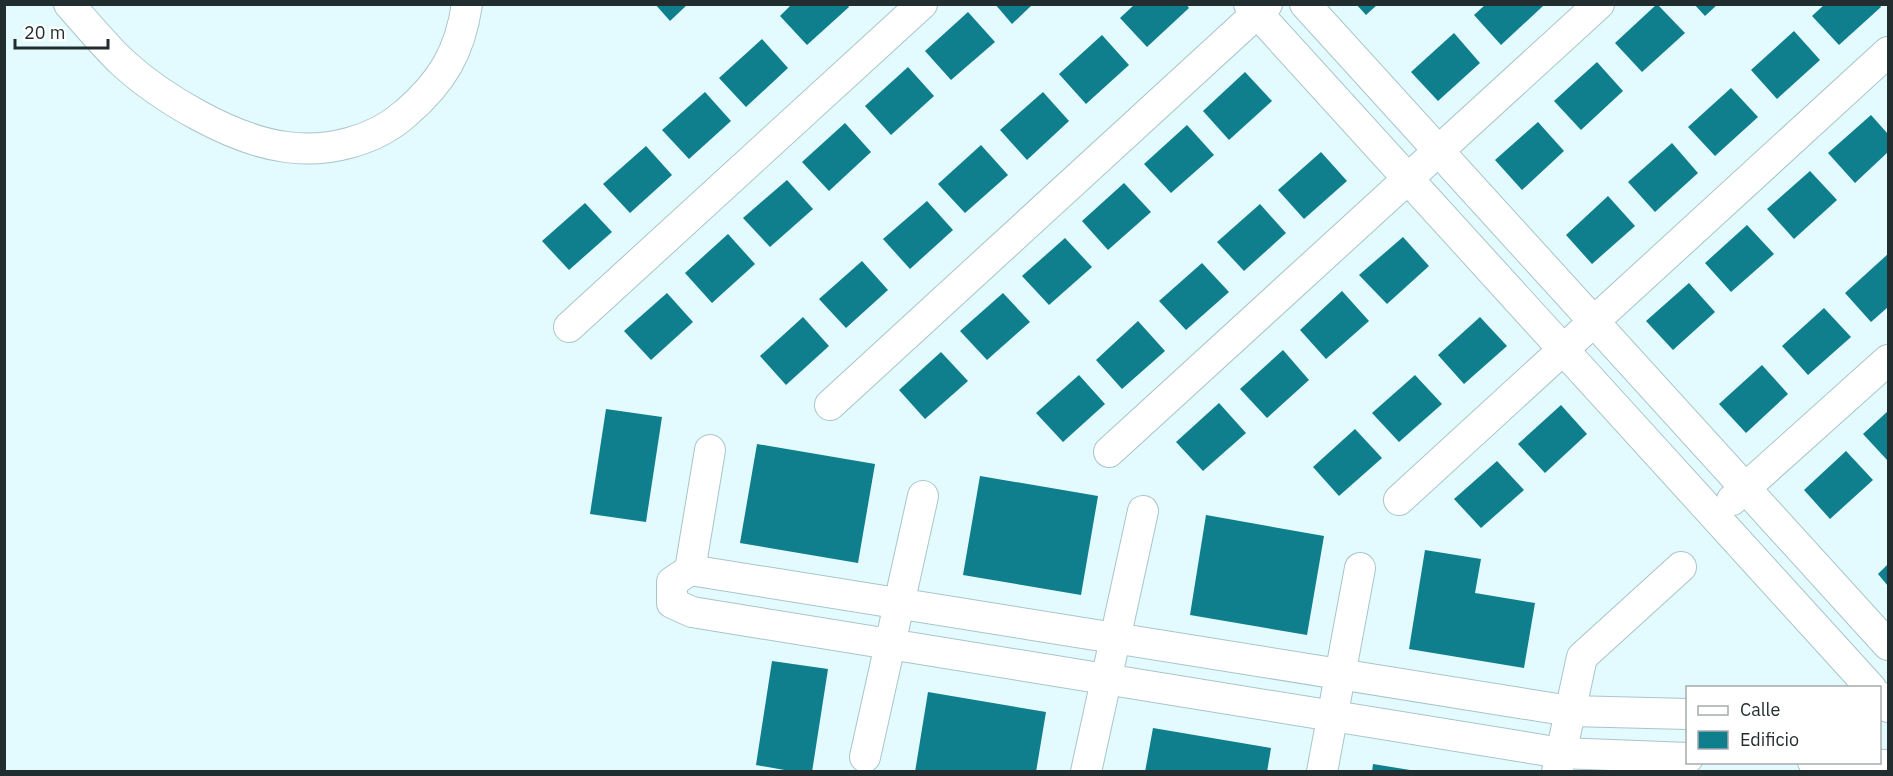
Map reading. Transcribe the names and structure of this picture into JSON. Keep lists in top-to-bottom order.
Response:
{
  "legend": ["Calle", "Edificio"],
  "scale_bar": "20 m"
}
